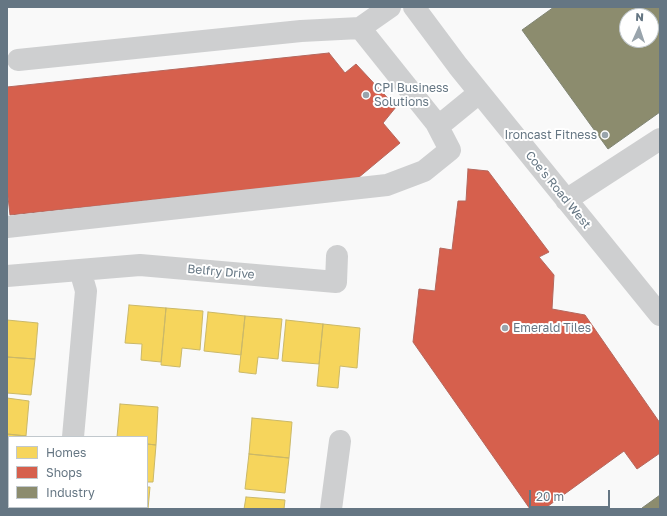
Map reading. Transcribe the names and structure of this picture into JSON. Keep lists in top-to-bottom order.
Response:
{
  "streets": {
    "street": ["Coe's Road West", "Belfry Drive"]
  },
  "places": ["CPI Business Solutions", "Ironcast Fitness", "Emerald Tiles"],
  "legend": ["Homes", "Shops", "Industry"],
  "scale_bar": "20 m",
  "north": "top"
}
